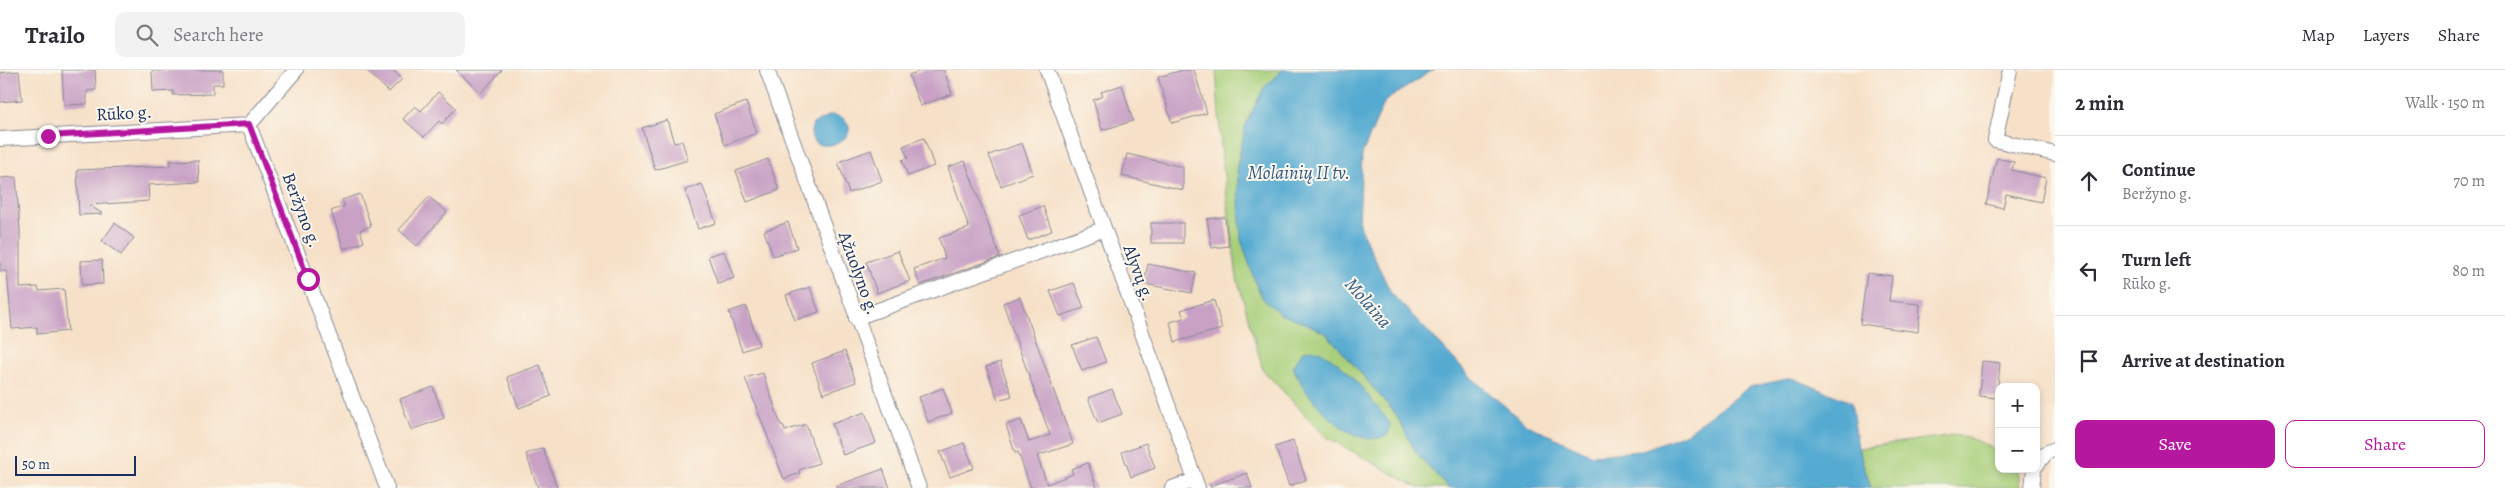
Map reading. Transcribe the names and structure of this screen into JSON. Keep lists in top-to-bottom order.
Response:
{
  "streets": {
    "street": [
      "Rūko g.",
      "Beržyno g.",
      "Ąžuolyno g.",
      "Alyvų g."
    ]
  },
  "crossings": [
    ["Rūko g.", "Beržyno g."]
  ],
  "water": ["Molainių II tv.", "Molaina"],
  "scale_bar": "50 m",
  "page": {
    "header": "Trailo",
    "search": "Search here",
    "nav": ["Map", "Layers", "Share"],
    "heading": ["2 min", "Walk · 150 m"],
    "list": [
      ["Continue", "Beržyno g.", "70 m"],
      ["Turn left", "Rūko g.", "80 m"],
      "Arrive at destination"
    ],
    "map_buttons": ["+", "−"],
    "buttons": ["Save", "Share"],
    "scale": "50 m"
  }
}
